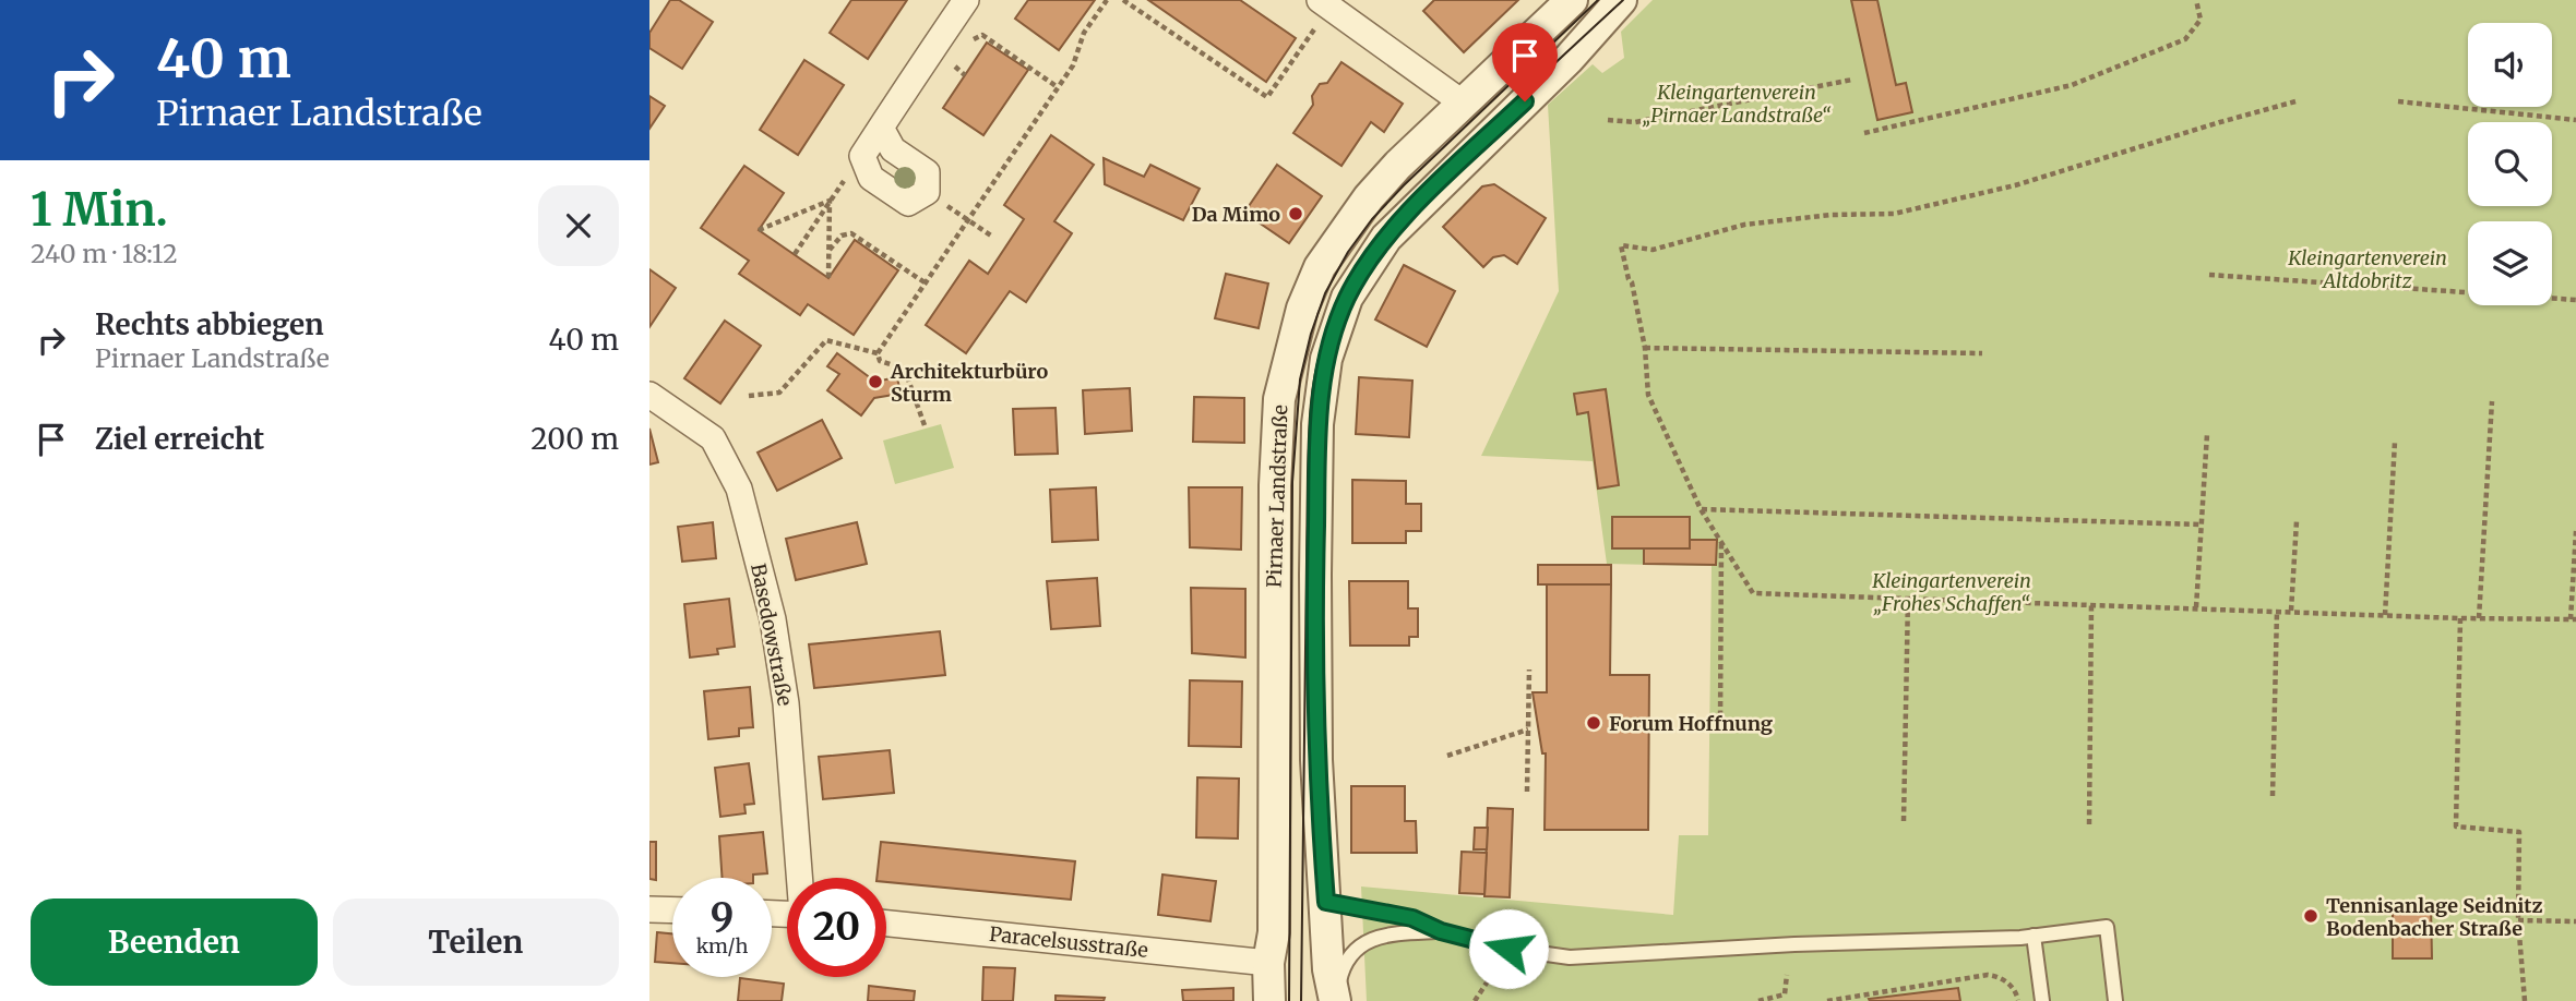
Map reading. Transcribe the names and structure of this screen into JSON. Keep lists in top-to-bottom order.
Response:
{
  "streets": {
    "street": ["Pirnaer Landstraße", "Basedowstraße", "Paracelsusstraße"]
  },
  "crossings": [
    ["Pirnaer Landstraße", "Paracelsusstraße"]
  ],
  "parks": ["Kleingartenverein „Pirnaer Landstraße“", "Kleingartenverein Altdobritz", "Kleingartenverein „Frohes Schaffen“"],
  "places": [
    "Da Mimo",
    "Architekturbüro Sturm",
    "Forum Hoffnung",
    "Tennisanlage Seidnitz Bodenbacher Straße"
  ],
  "page": {
    "turn": ["40 m", "Pirnaer Landstraße"],
    "heading": ["1 Min.", "240 m · 18:12"],
    "list": [
      {
        "name": "Rechts abbiegen",
        "note": "Pirnaer Landstraße",
        "value": "40 m"
      },
      {
        "name": "Ziel erreicht",
        "value": "200 m"
      }
    ],
    "speed": "9 km/h",
    "limit": "20",
    "buttons": ["Beenden", "Teilen"]
  }
}
